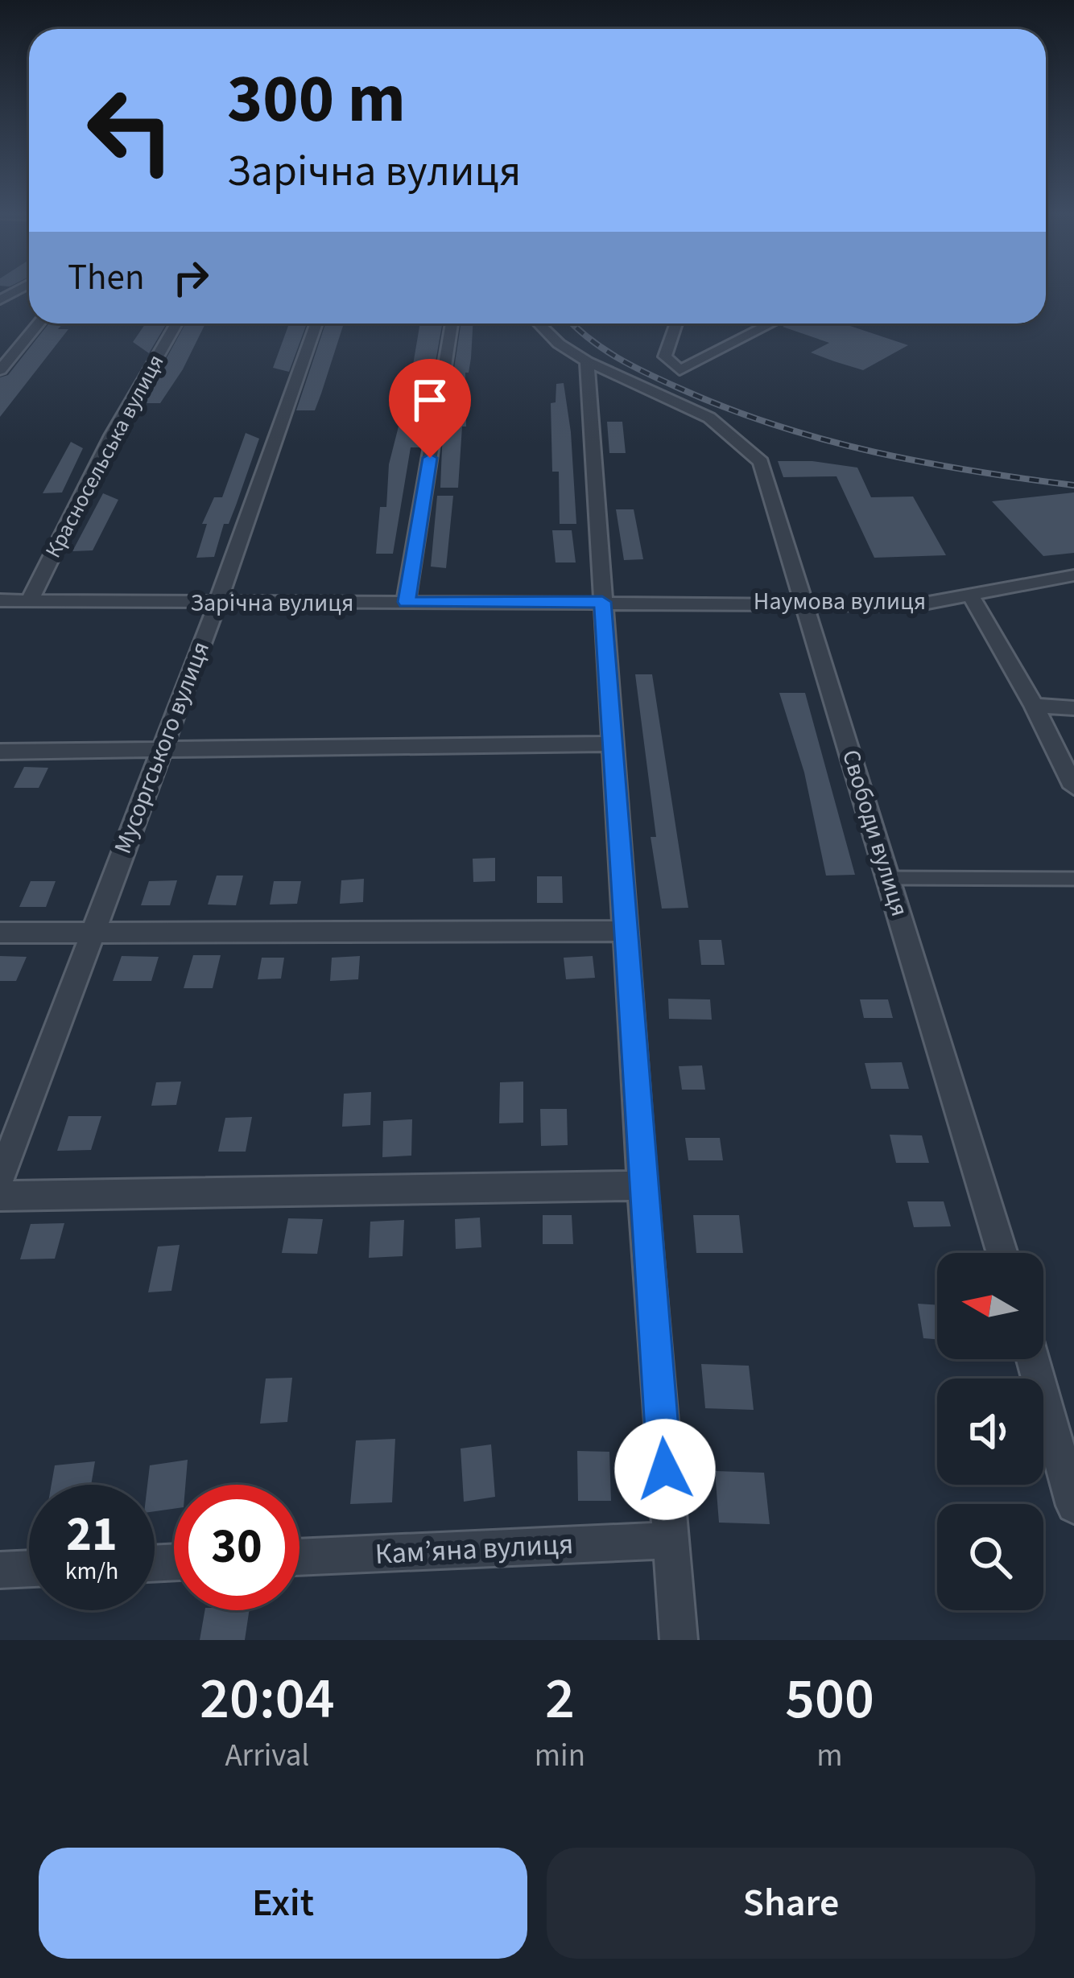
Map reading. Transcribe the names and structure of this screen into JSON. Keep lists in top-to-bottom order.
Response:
{
  "streets": {
    "street": [
      "Красносельська вулиця",
      "Наумова вулиця",
      "Зарічна вулиця",
      "Мусоргського вулиця",
      "Свободи вулиця",
      "Кам’яна вулиця"
    ]
  },
  "crossings": [
    ["Красносельська вулиця", "Зарічна вулиця"],
    ["Наумова вулиця", "Зарічна вулиця"],
    ["Наумова вулиця", "Свободи вулиця"],
    ["Зарічна вулиця", "Мусоргського вулиця"]
  ],
  "north": "left",
  "page": {
    "turn": ["300 m", "Зарічна вулиця"],
    "then": "Then",
    "speed": "21 km/h",
    "limit": "30",
    "eta": [
      "20:04",
      "Arrival",
      "2",
      "min",
      "500",
      "m"
    ],
    "buttons": ["Exit", "Share"]
  }
}
